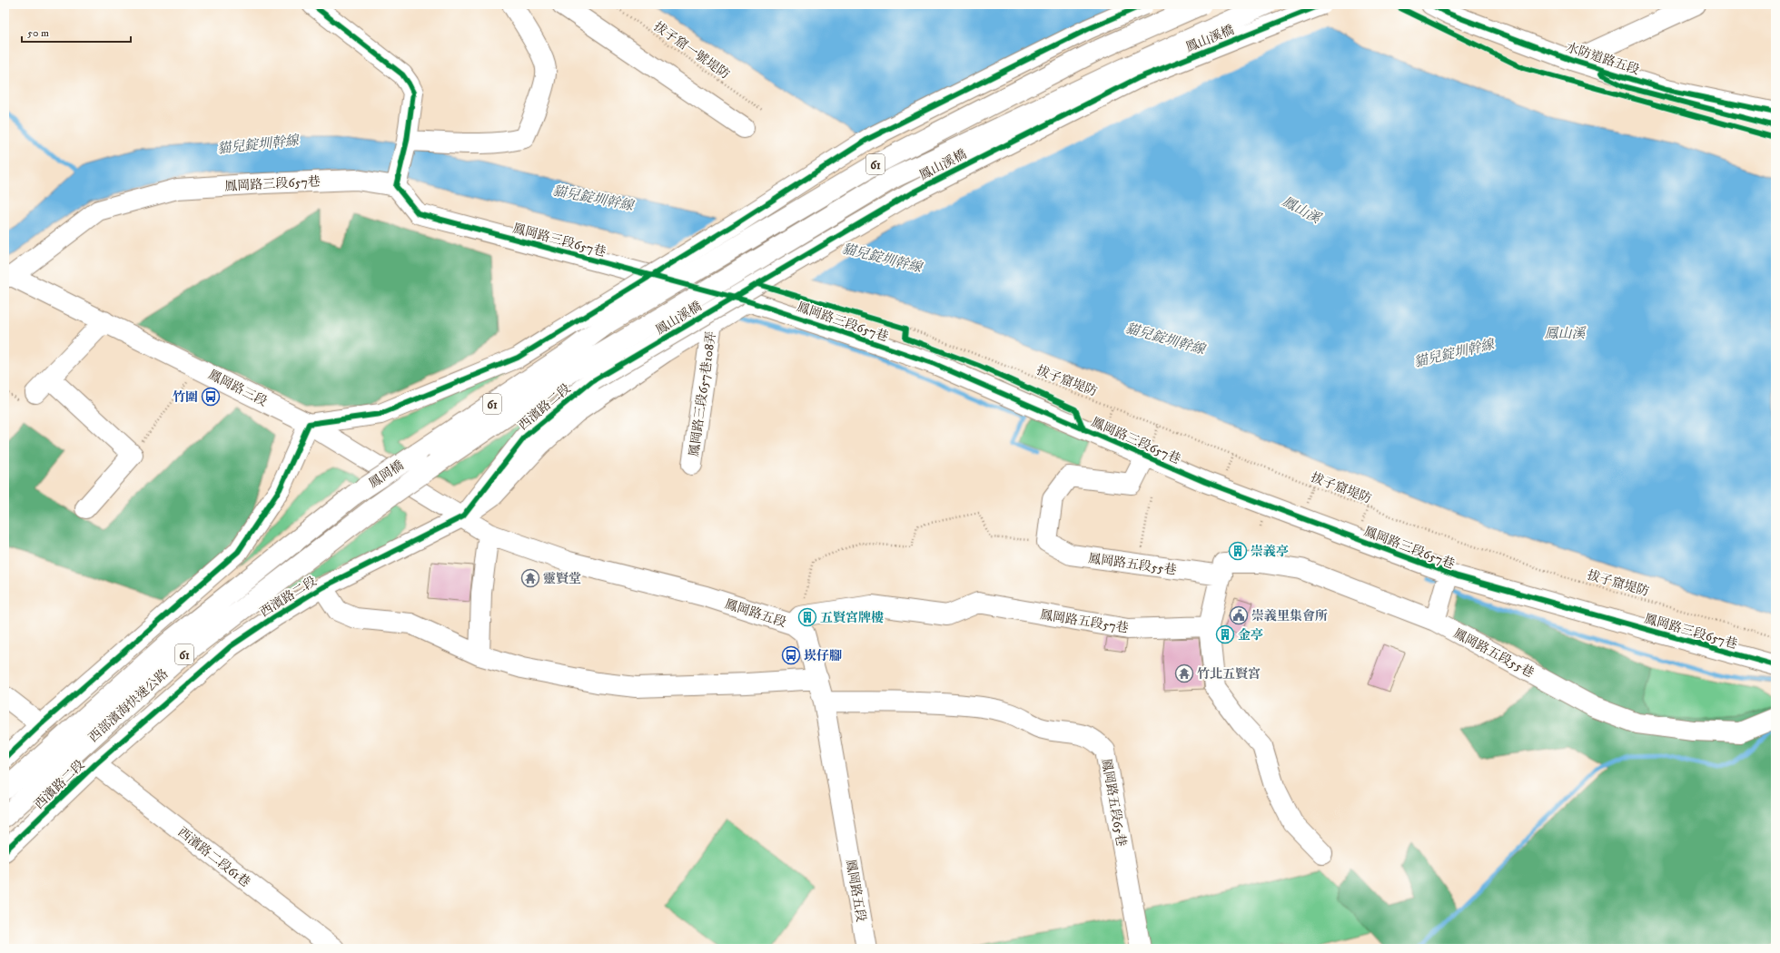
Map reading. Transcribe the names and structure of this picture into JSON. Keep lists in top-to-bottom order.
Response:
{
  "streets": {
    "main road": [
      "鳳山溪橋",
      "水防道路五段",
      "61",
      "鳳岡路三段657巷",
      "鳳岡路三段",
      "鳳岡路三段657巷108弄",
      "西濱路二段",
      "鳳岡橋",
      "鳳岡路五段55巷",
      "鳳岡路五段",
      "鳳岡路五段57巷",
      "西部濱海快速公路",
      "鳳岡路五段65巷",
      "西濱路二段61巷"
    ],
    "path": ["拔子窟一號堤防", "拔子窟堤防"]
  },
  "crossings": [
    ["鳳山溪橋", "61"],
    ["鳳山溪橋", "西濱路二段"],
    ["鳳山溪橋", "鳳岡橋"],
    ["61", "鳳岡橋"],
    ["鳳岡路三段657巷", "鳳岡路三段"],
    ["鳳岡路三段657巷", "西濱路二段"],
    ["鳳岡路三段", "西濱路二段"],
    ["鳳岡路三段", "鳳岡路五段"],
    ["鳳岡路三段657巷108弄", "西濱路二段"],
    ["西濱路二段", "鳳岡路五段"],
    ["西濱路二段", "西濱路二段61巷"],
    ["鳳岡橋", "西部濱海快速公路"],
    ["鳳岡路五段55巷", "鳳岡路五段57巷"],
    ["鳳岡路五段", "鳳岡路五段57巷"],
    ["鳳岡路五段", "鳳岡路五段65巷"]
  ],
  "water": ["貓兒錠圳幹線", "鳳山溪"],
  "places": {
    "bus stop": ["竹圍", "崁仔腳"],
    "building": ["崇義亭", "五賢宮牌樓", "金亭"],
    "temple": ["靈賢堂", "竹北五賢宮"],
    "public building": ["崇義里集會所"]
  },
  "scale_bar": "50 m"
}
